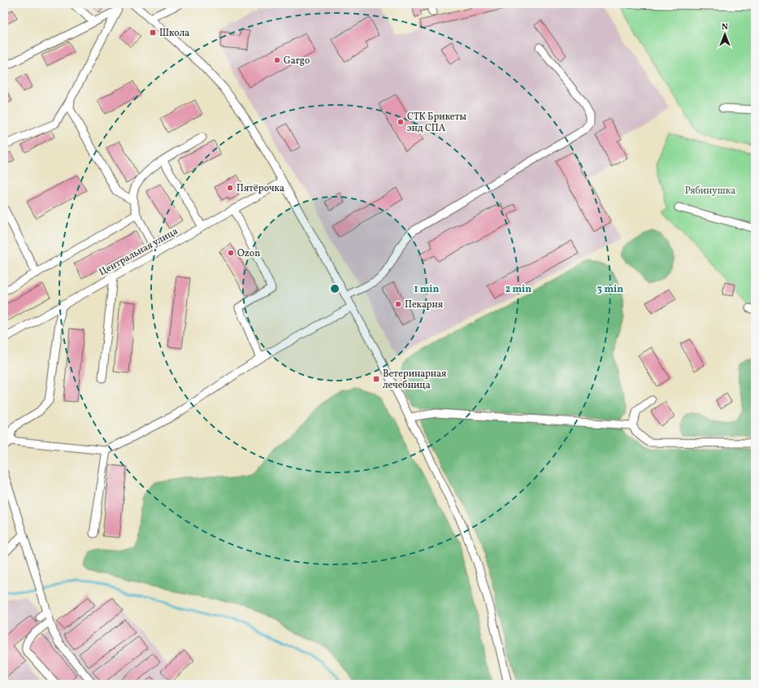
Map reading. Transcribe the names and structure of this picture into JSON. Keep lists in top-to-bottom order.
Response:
{
  "streets": {
    "street": ["Центральная улица"]
  },
  "parks": ["Рябинушка"],
  "places": {
    "transit": ["Школа", "Ветеринарная лечебница"],
    "other": [
      "Gargo",
      "СТК Брикеты энд СПА",
      "Пятёрочка",
      "Ozon",
      "Пекарня"
    ]
  },
  "north": "top",
  "rings": ["1 min", "2 min", "3 min"]
}
